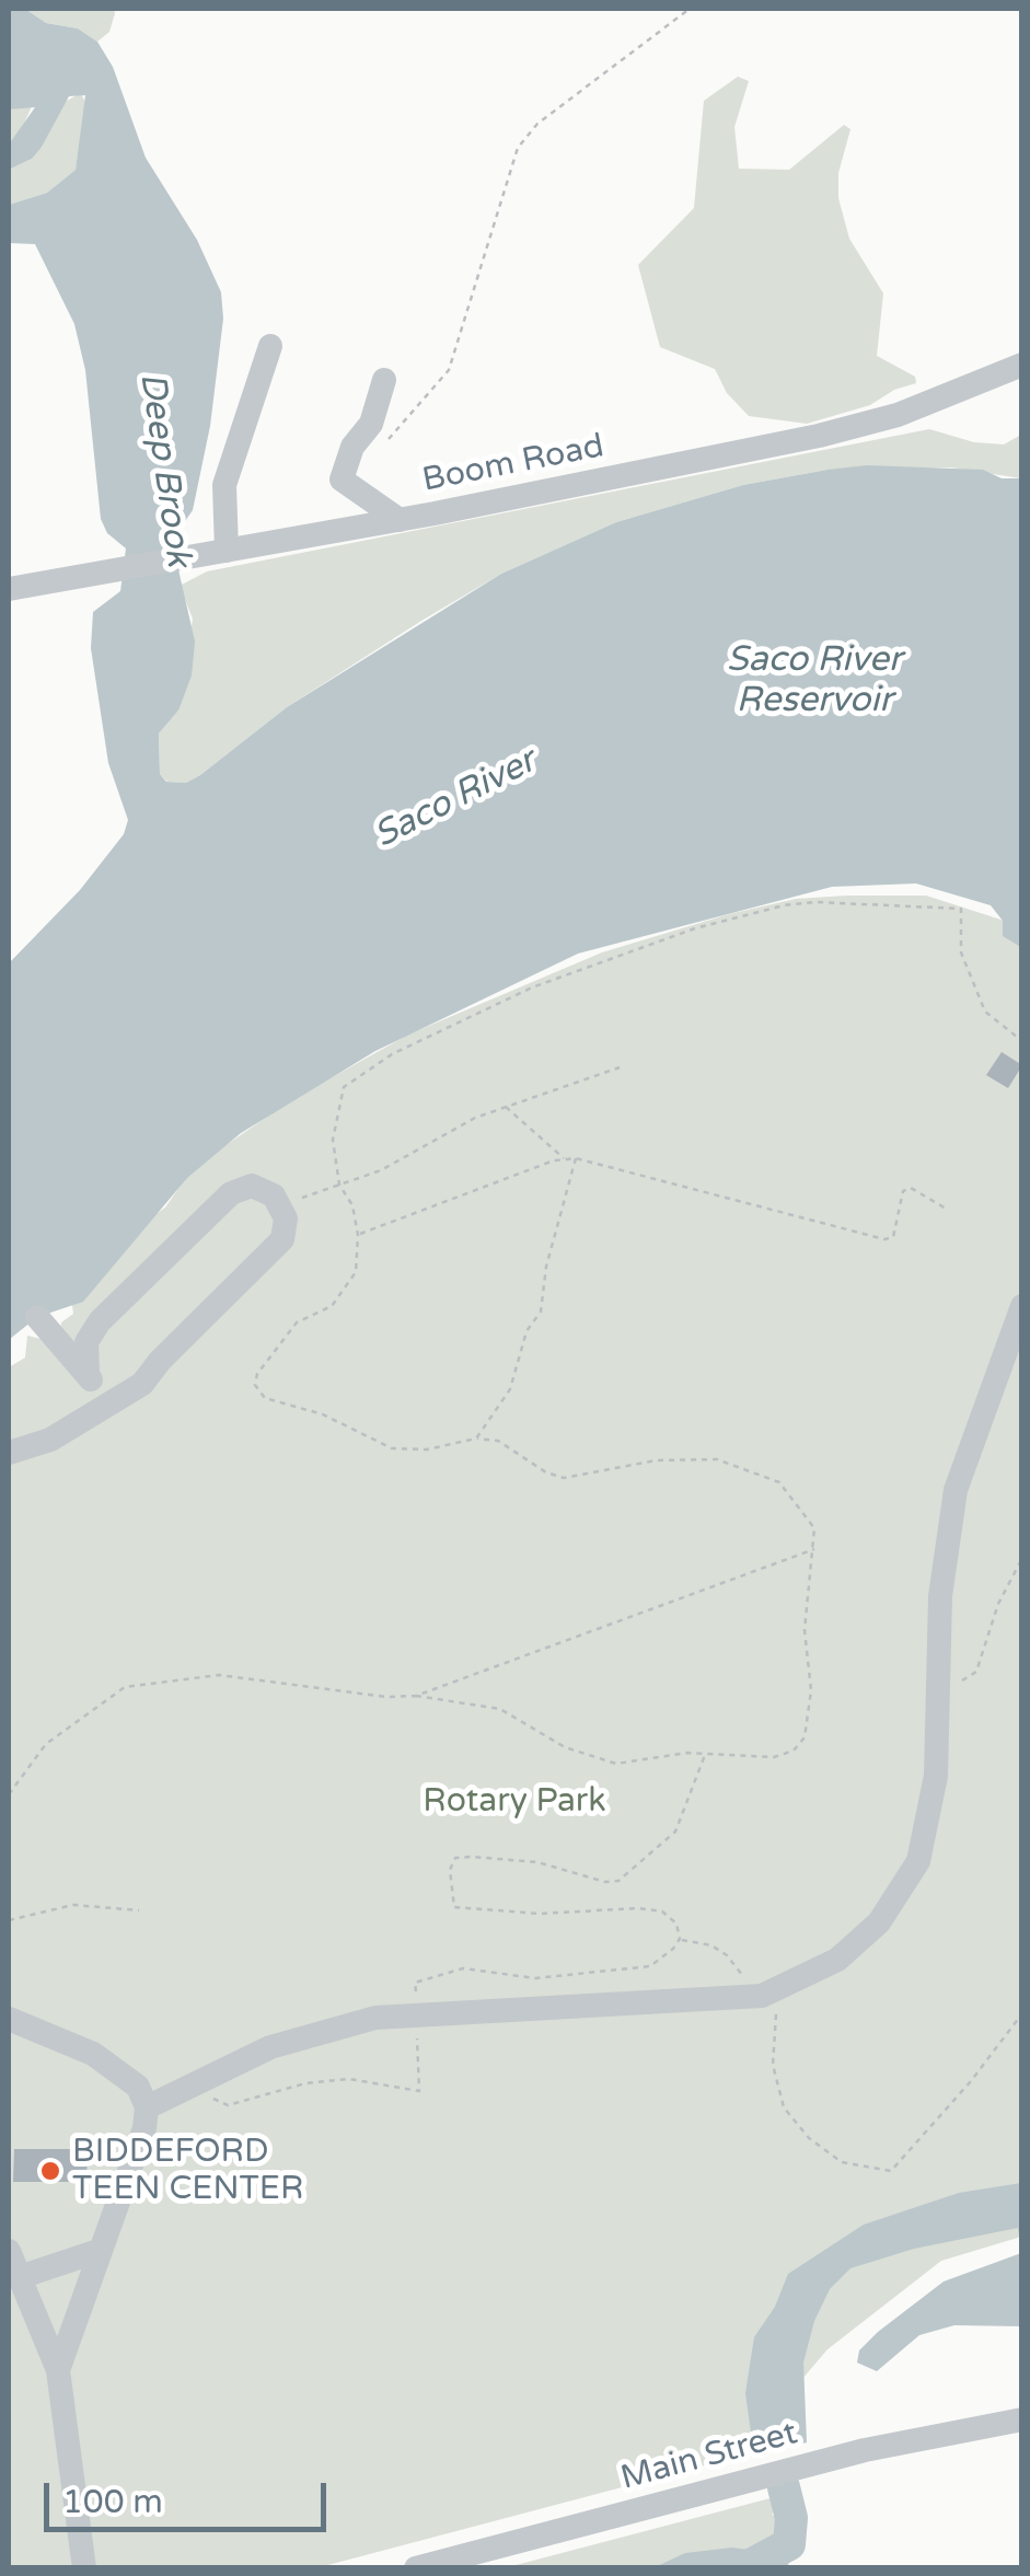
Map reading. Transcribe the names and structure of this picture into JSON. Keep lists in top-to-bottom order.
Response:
{
  "streets": {
    "street": ["Boom Road", "Main Street"]
  },
  "water": ["Deep Brook", "Saco River Reservoir", "Saco River"],
  "parks": ["Rotary Park"],
  "places": ["BIDDEFORD TEEN CENTER"],
  "scale_bar": "100 m"
}
